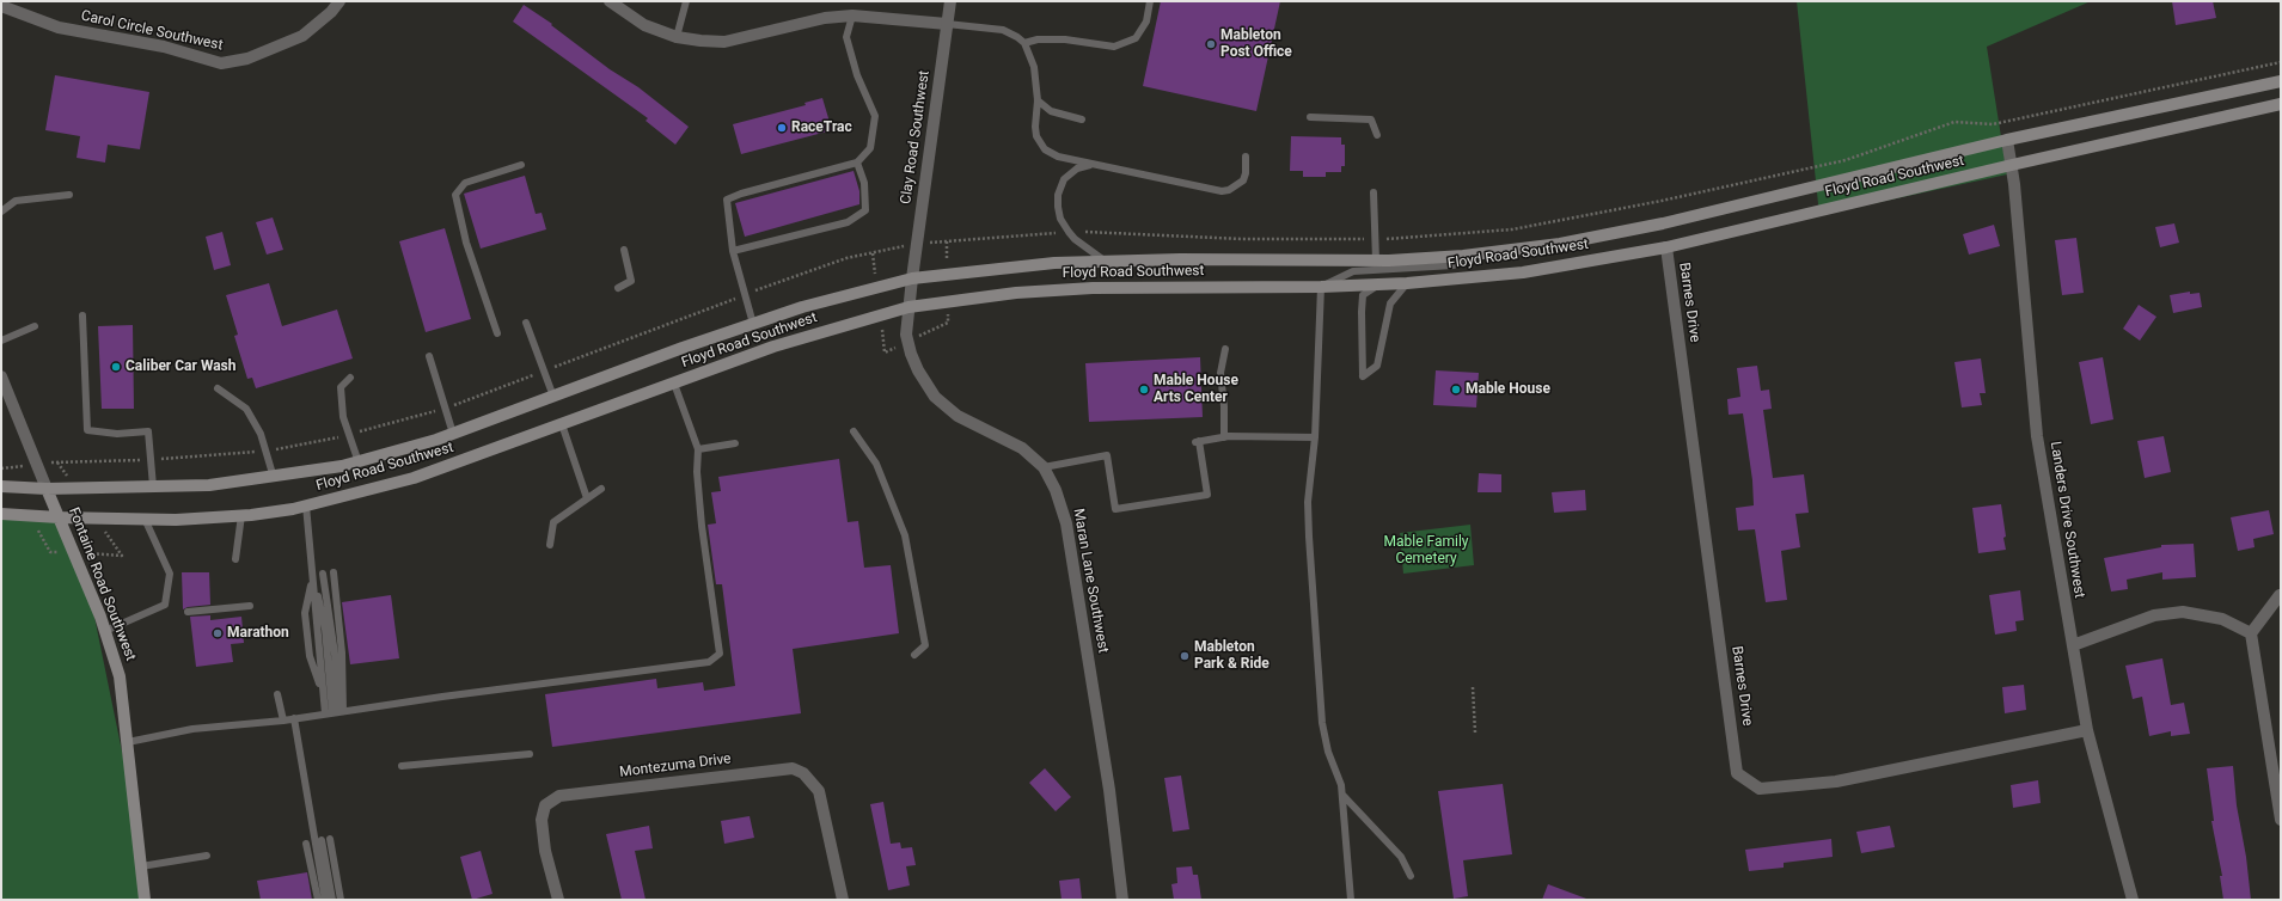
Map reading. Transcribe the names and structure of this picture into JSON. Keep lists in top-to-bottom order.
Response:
{
  "streets": {
    "main road": ["Floyd Road Southwest", "Fontaine Road Southwest"],
    "street": [
      "Carol Circle Southwest",
      "Clay Road Southwest",
      "Barnes Drive",
      "Landers Drive Southwest",
      "Maran Lane Southwest",
      "Montezuma Drive"
    ]
  },
  "crossings": [
    ["Clay Road Southwest", "Floyd Road Southwest"],
    ["Clay Road Southwest", "Maran Lane Southwest"],
    ["Floyd Road Southwest", "Barnes Drive"],
    ["Floyd Road Southwest", "Landers Drive Southwest"],
    ["Floyd Road Southwest", "Maran Lane Southwest"],
    ["Floyd Road Southwest", "Fontaine Road Southwest"],
    ["Barnes Drive", "Landers Drive Southwest"]
  ],
  "parks": ["Mable Family Cemetery"],
  "places": [
    "Mableton Post Office",
    "RaceTrac",
    "Caliber Car Wash",
    "Mable House Arts Center",
    "Mable House",
    "Marathon",
    "Mableton Park & Ride"
  ]
}
